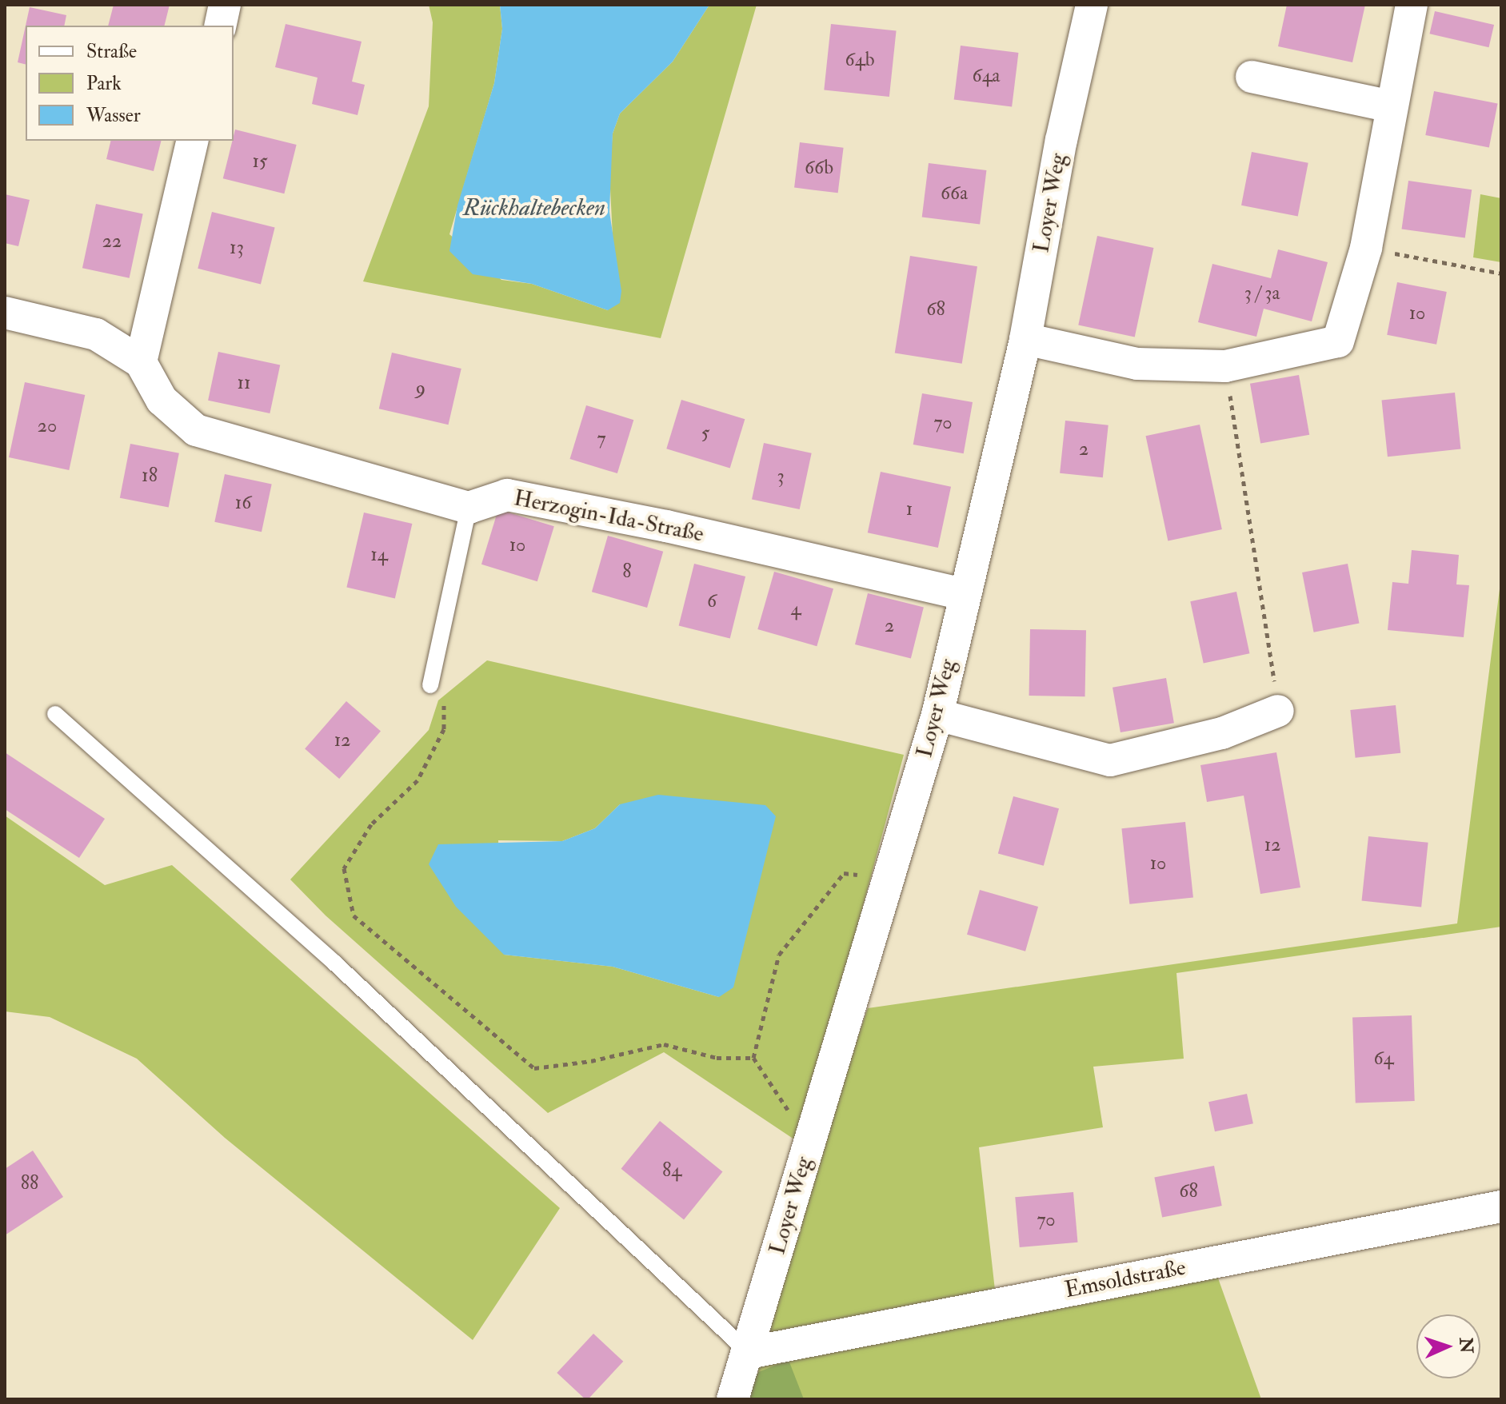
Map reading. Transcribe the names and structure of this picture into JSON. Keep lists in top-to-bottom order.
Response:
{
  "streets": {
    "street": ["Loyer Weg", "Herzogin-Ida-Straße", "Emsoldstraße"]
  },
  "crossings": [
    ["Loyer Weg", "Herzogin-Ida-Straße"],
    ["Loyer Weg", "Emsoldstraße"]
  ],
  "water": ["Rückhaltebecken"],
  "house_numbers": [
    "64b",
    "64a",
    "15",
    "66b",
    "66a",
    "22",
    "13",
    "3 / 3a",
    "68",
    "10",
    "11",
    "9",
    "70",
    "20",
    "5",
    "7",
    "2",
    "18",
    "3",
    "16",
    "1",
    "10",
    "14",
    "8",
    "6",
    "4",
    "2",
    "12",
    "12",
    "10",
    "64",
    "84",
    "88",
    "68",
    "70"
  ],
  "legend": ["Straße", "Park", "Wasser"],
  "north": "right"
}
